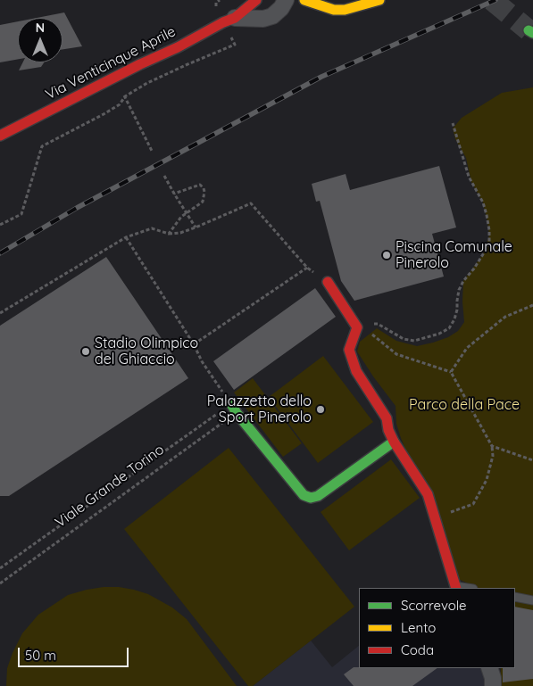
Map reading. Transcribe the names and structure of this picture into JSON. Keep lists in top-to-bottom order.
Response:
{
  "streets": {
    "street": ["Via Venticinque Aprile"],
    "path": ["Viale Grande Torino"]
  },
  "parks": ["Parco della Pace"],
  "places": ["Piscina Comunale Pinerolo", "Stadio Olimpico del Ghiaccio", "Palazzetto dello Sport Pinerolo"],
  "legend": ["Scorrevole", "Lento", "Coda"],
  "scale_bar": "50 m",
  "north": "top"
}
